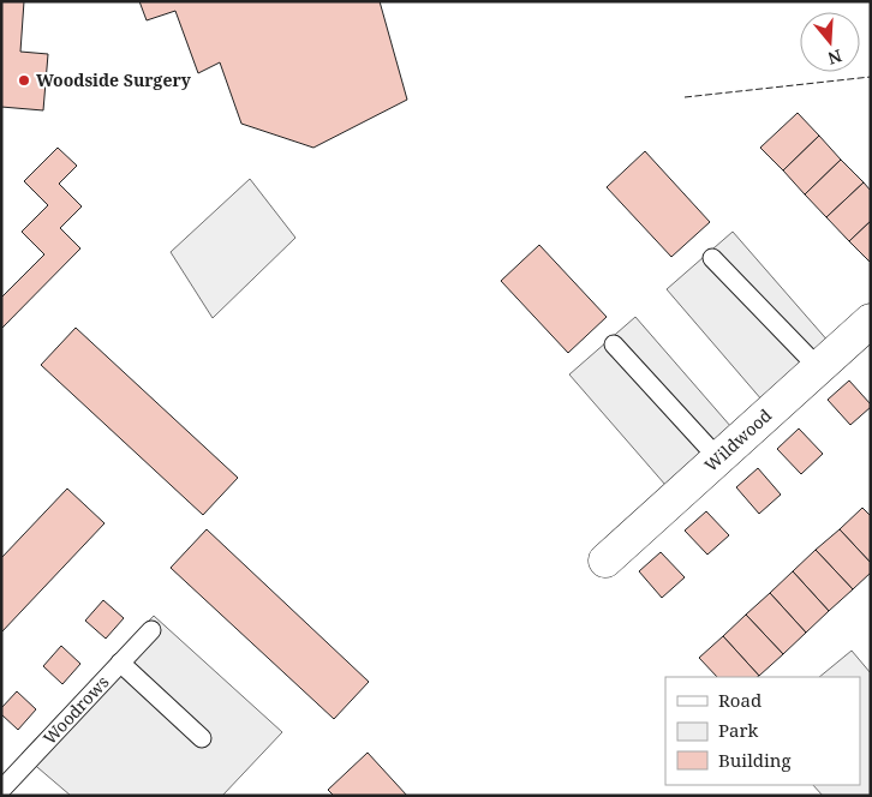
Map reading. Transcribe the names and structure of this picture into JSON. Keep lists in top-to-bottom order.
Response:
{
  "streets": {
    "street": ["Wildwood"],
    "lane": ["Woodrows"]
  },
  "places": ["Woodside Surgery"],
  "legend": ["Road", "Park", "Building"],
  "north": "bottom"
}
